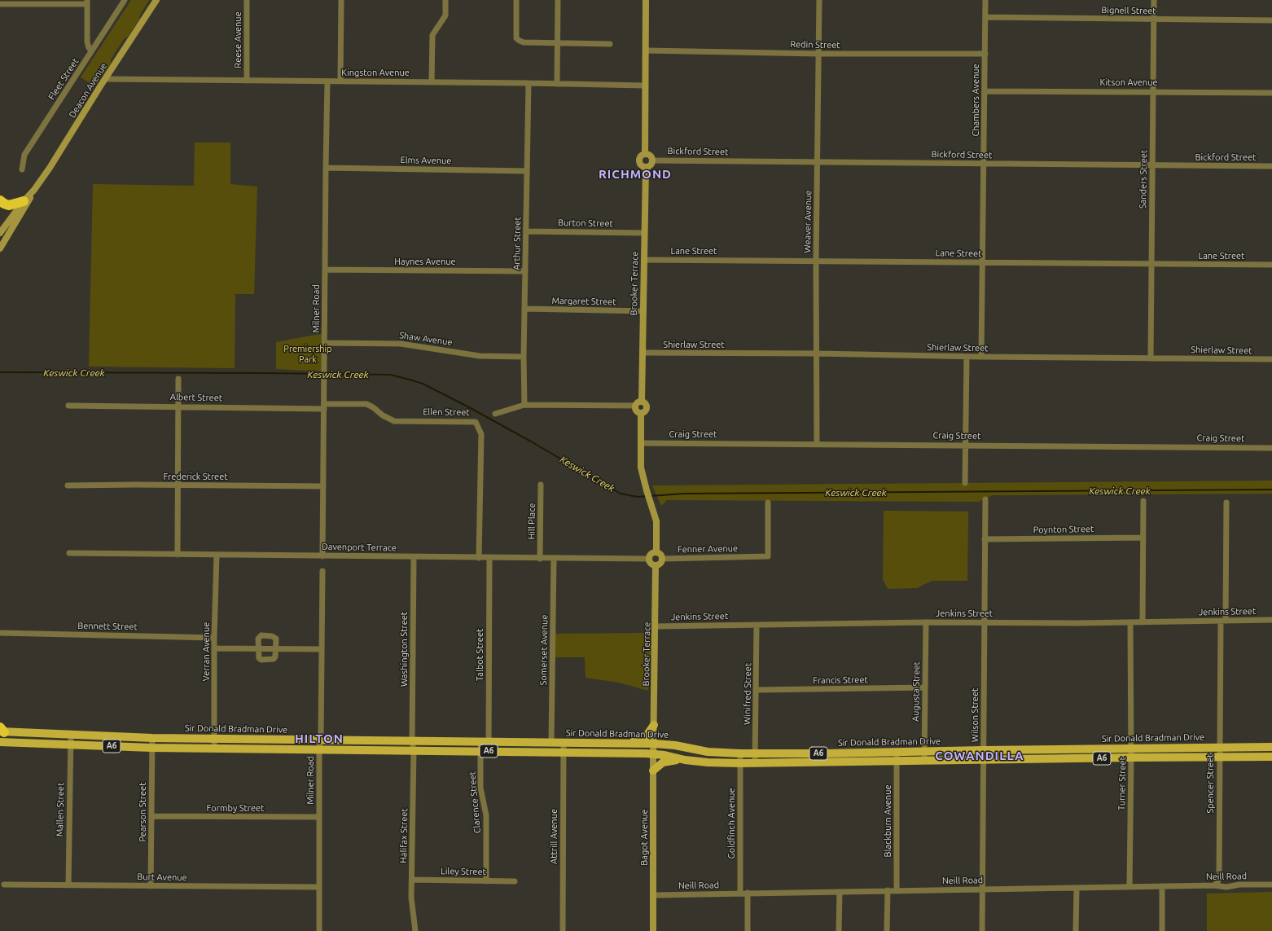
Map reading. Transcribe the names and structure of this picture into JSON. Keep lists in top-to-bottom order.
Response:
{
  "streets": {
    "main road": ["Sir Donald Bradman Drive", "A6"],
    "street": [
      "Bignell Street",
      "Reese Avenue",
      "Redin Street",
      "Kingston Avenue",
      "Fleet Street",
      "Kitson Avenue",
      "Deacon Avenue",
      "Chambers Avenue",
      "Bickford Street",
      "Elms Avenue",
      "Sanders Street",
      "Weaver Avenue",
      "Burton Street",
      "Arthur Street",
      "Lane Street",
      "Haynes Avenue",
      "Brooker Terrace",
      "Margaret Street",
      "Milner Road",
      "Shaw Avenue",
      "Shierlaw Street",
      "Albert Street",
      "Ellen Street",
      "Craig Street",
      "Frederick Street",
      "Hill Place",
      "Poynton Street",
      "Davenport Terrace",
      "Fenner Avenue",
      "Jenkins Street",
      "Bennett Street",
      "Washington Street",
      "Somerset Avenue",
      "Verran Avenue",
      "Talbot Street",
      "Francis Street",
      "Augusta Street",
      "Winifred Street",
      "Wilson Street",
      "Turner Street",
      "Spencer Street",
      "Clarence Street",
      "Formby Street",
      "Mallen Street",
      "Pearson Street",
      "Blackburn Avenue",
      "Goldfinch Avenue",
      "Halifax Street",
      "Attrill Avenue",
      "Bagot Avenue",
      "Liley Street",
      "Neill Road",
      "Burt Avenue"
    ]
  },
  "crossings": [
    ["Bignell Street", "Chambers Avenue"],
    ["Bignell Street", "Sanders Street"],
    ["Reese Avenue", "Kingston Avenue"],
    ["Redin Street", "Chambers Avenue"],
    ["Redin Street", "Weaver Avenue"],
    ["Kingston Avenue", "Deacon Avenue"],
    ["Kingston Avenue", "Arthur Street"],
    ["Kingston Avenue", "Milner Road"],
    ["Kitson Avenue", "Chambers Avenue"],
    ["Kitson Avenue", "Sanders Street"],
    ["Chambers Avenue", "Bickford Street"],
    ["Chambers Avenue", "Lane Street"],
    ["Chambers Avenue", "Shierlaw Street"],
    ["Bickford Street", "Sanders Street"],
    ["Bickford Street", "Weaver Avenue"],
    ["Bickford Street", "Brooker Terrace"],
    ["Elms Avenue", "Arthur Street"],
    ["Elms Avenue", "Milner Road"],
    ["Sanders Street", "Lane Street"],
    ["Sanders Street", "Shierlaw Street"],
    ["Weaver Avenue", "Lane Street"],
    ["Weaver Avenue", "Shierlaw Street"],
    ["Weaver Avenue", "Craig Street"],
    ["Burton Street", "Arthur Street"],
    ["Burton Street", "Brooker Terrace"],
    ["Arthur Street", "Haynes Avenue"],
    ["Arthur Street", "Margaret Street"],
    ["Arthur Street", "Shaw Avenue"],
    ["Lane Street", "Brooker Terrace"],
    ["Haynes Avenue", "Milner Road"],
    ["Brooker Terrace", "Margaret Street"],
    ["Brooker Terrace", "Shierlaw Street"],
    ["Brooker Terrace", "Davenport Terrace"],
    ["Brooker Terrace", "Fenner Avenue"],
    ["Brooker Terrace", "Jenkins Street"],
    ["Brooker Terrace", "Sir Donald Bradman Drive"],
    ["Brooker Terrace", "Bagot Avenue"],
    ["Milner Road", "Shaw Avenue"],
    ["Milner Road", "Albert Street"],
    ["Milner Road", "Ellen Street"],
    ["Milner Road", "Frederick Street"],
    ["Milner Road", "Davenport Terrace"],
    ["Milner Road", "Sir Donald Bradman Drive"],
    ["Milner Road", "Formby Street"],
    ["Milner Road", "Burt Avenue"],
    ["Albert Street", "Ellen Street"],
    ["Ellen Street", "Davenport Terrace"],
    ["Hill Place", "Davenport Terrace"],
    ["Poynton Street", "Wilson Street"],
    ["Davenport Terrace", "Fenner Avenue"],
    ["Davenport Terrace", "Washington Street"],
    ["Davenport Terrace", "Somerset Avenue"],
    ["Davenport Terrace", "Verran Avenue"],
    ["Davenport Terrace", "Talbot Street"],
    ["Jenkins Street", "Augusta Street"],
    ["Jenkins Street", "Winifred Street"],
    ["Jenkins Street", "Wilson Street"],
    ["Jenkins Street", "Turner Street"],
    ["Jenkins Street", "Spencer Street"],
    ["Bennett Street", "Verran Avenue"],
    ["Washington Street", "Sir Donald Bradman Drive"],
    ["Washington Street", "Halifax Street"],
    ["Somerset Avenue", "Sir Donald Bradman Drive"],
    ["Verran Avenue", "Sir Donald Bradman Drive"],
    ["Talbot Street", "Sir Donald Bradman Drive"],
    ["Talbot Street", "Clarence Street"],
    ["Francis Street", "Augusta Street"],
    ["Francis Street", "Winifred Street"],
    ["Augusta Street", "Sir Donald Bradman Drive"],
    ["Winifred Street", "Sir Donald Bradman Drive"],
    ["Wilson Street", "Sir Donald Bradman Drive"],
    ["Wilson Street", "Neill Road"],
    ["Sir Donald Bradman Drive", "Turner Street"],
    ["Sir Donald Bradman Drive", "Spencer Street"],
    ["Sir Donald Bradman Drive", "Clarence Street"],
    ["Sir Donald Bradman Drive", "Mallen Street"],
    ["Sir Donald Bradman Drive", "Pearson Street"],
    ["Sir Donald Bradman Drive", "Blackburn Avenue"],
    ["Sir Donald Bradman Drive", "Goldfinch Avenue"],
    ["Sir Donald Bradman Drive", "Halifax Street"],
    ["Sir Donald Bradman Drive", "Attrill Avenue"],
    ["Sir Donald Bradman Drive", "Bagot Avenue"],
    ["Turner Street", "Neill Road"],
    ["Spencer Street", "Neill Road"],
    ["Clarence Street", "Liley Street"],
    ["Formby Street", "Pearson Street"],
    ["Mallen Street", "Burt Avenue"],
    ["Pearson Street", "Burt Avenue"],
    ["Blackburn Avenue", "Neill Road"],
    ["Goldfinch Avenue", "Neill Road"],
    ["Halifax Street", "Liley Street"],
    ["Bagot Avenue", "Neill Road"]
  ],
  "districts": ["RICHMOND", "HILTON", "COWANDILLA"],
  "water": ["Keswick Creek"],
  "parks": ["Premiership Park"]
}
